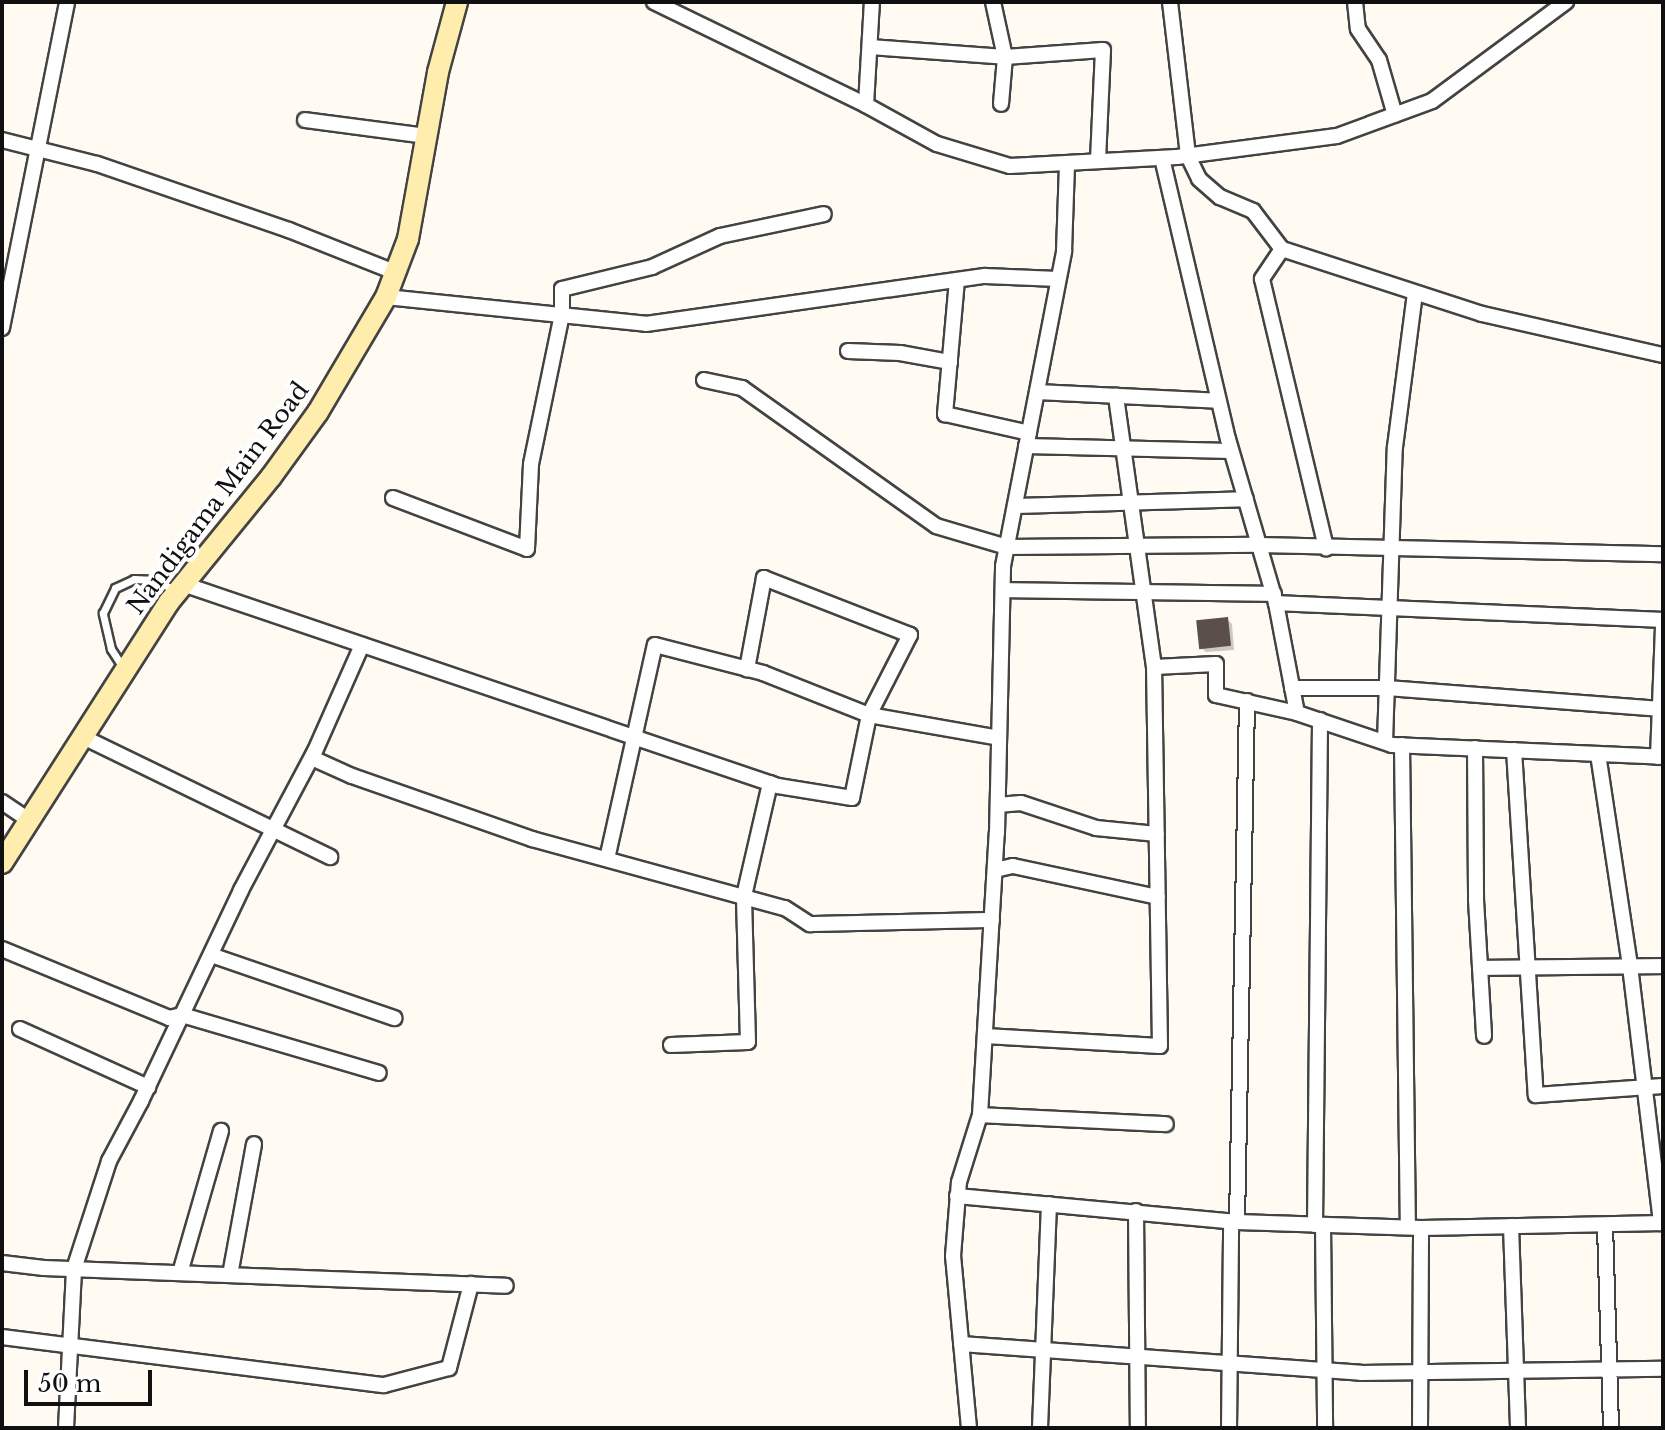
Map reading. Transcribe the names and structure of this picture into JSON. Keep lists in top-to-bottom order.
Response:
{
  "streets": {
    "street": ["Nandigama Main Road"]
  },
  "scale_bar": "50 m"
}
